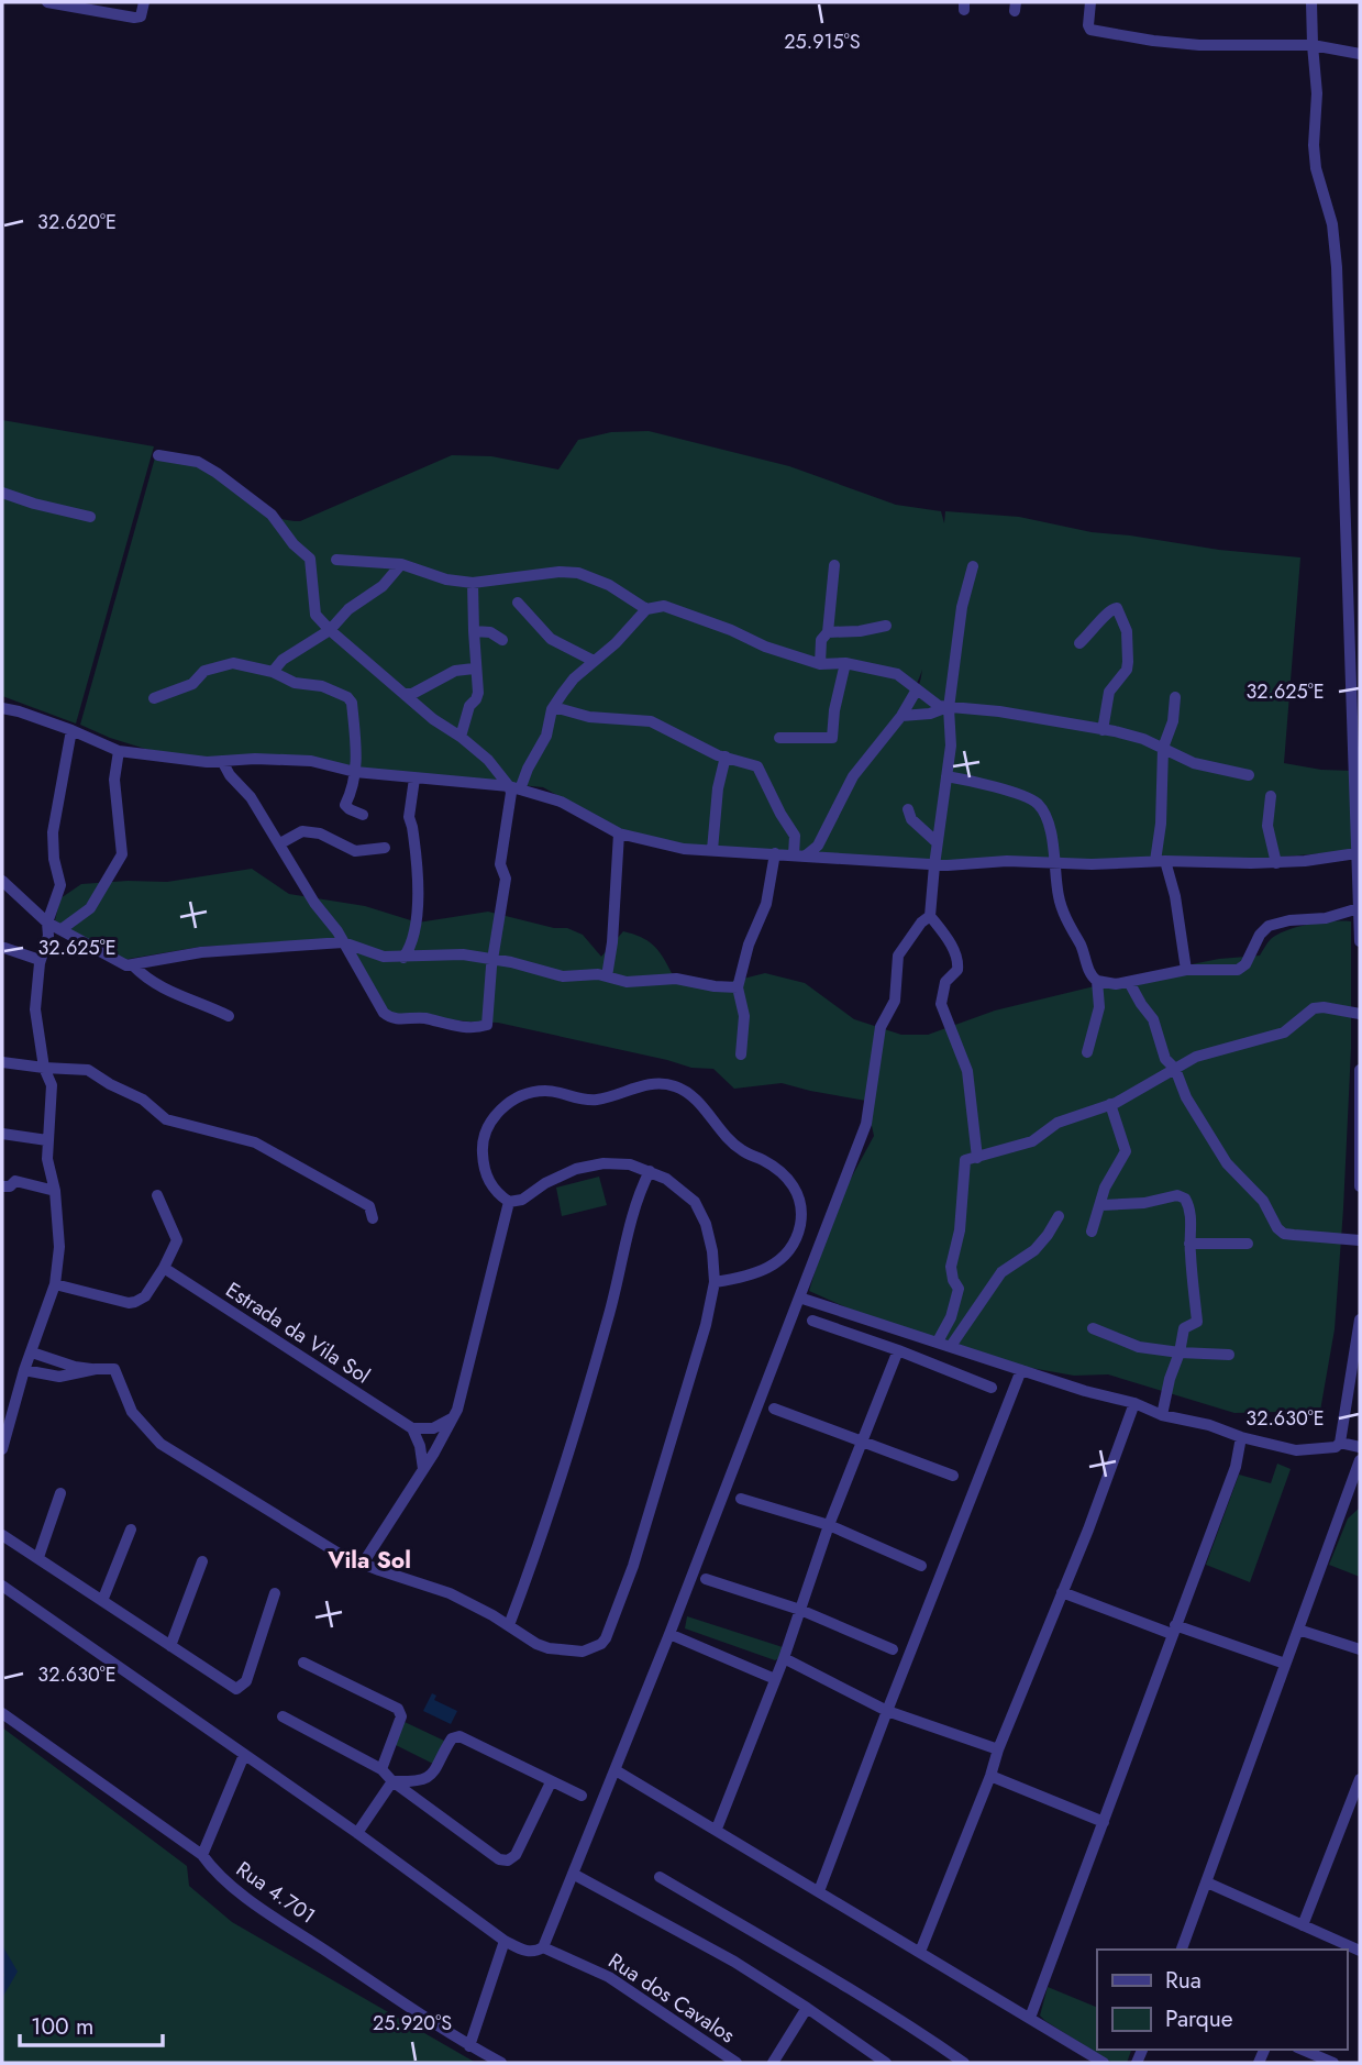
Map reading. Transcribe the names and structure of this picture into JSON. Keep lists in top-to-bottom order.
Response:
{
  "streets": {
    "street": ["Estrada da Vila Sol", "Rua 4.701", "Rua dos Cavalos"]
  },
  "districts": ["Vila Sol"],
  "legend": ["Rua", "Parque"],
  "scale_bar": "100 m",
  "coordinates": [
    "25.915°S",
    "32.620°E",
    "32.625°E",
    "32.630°E",
    "25.920°S"
  ]
}
